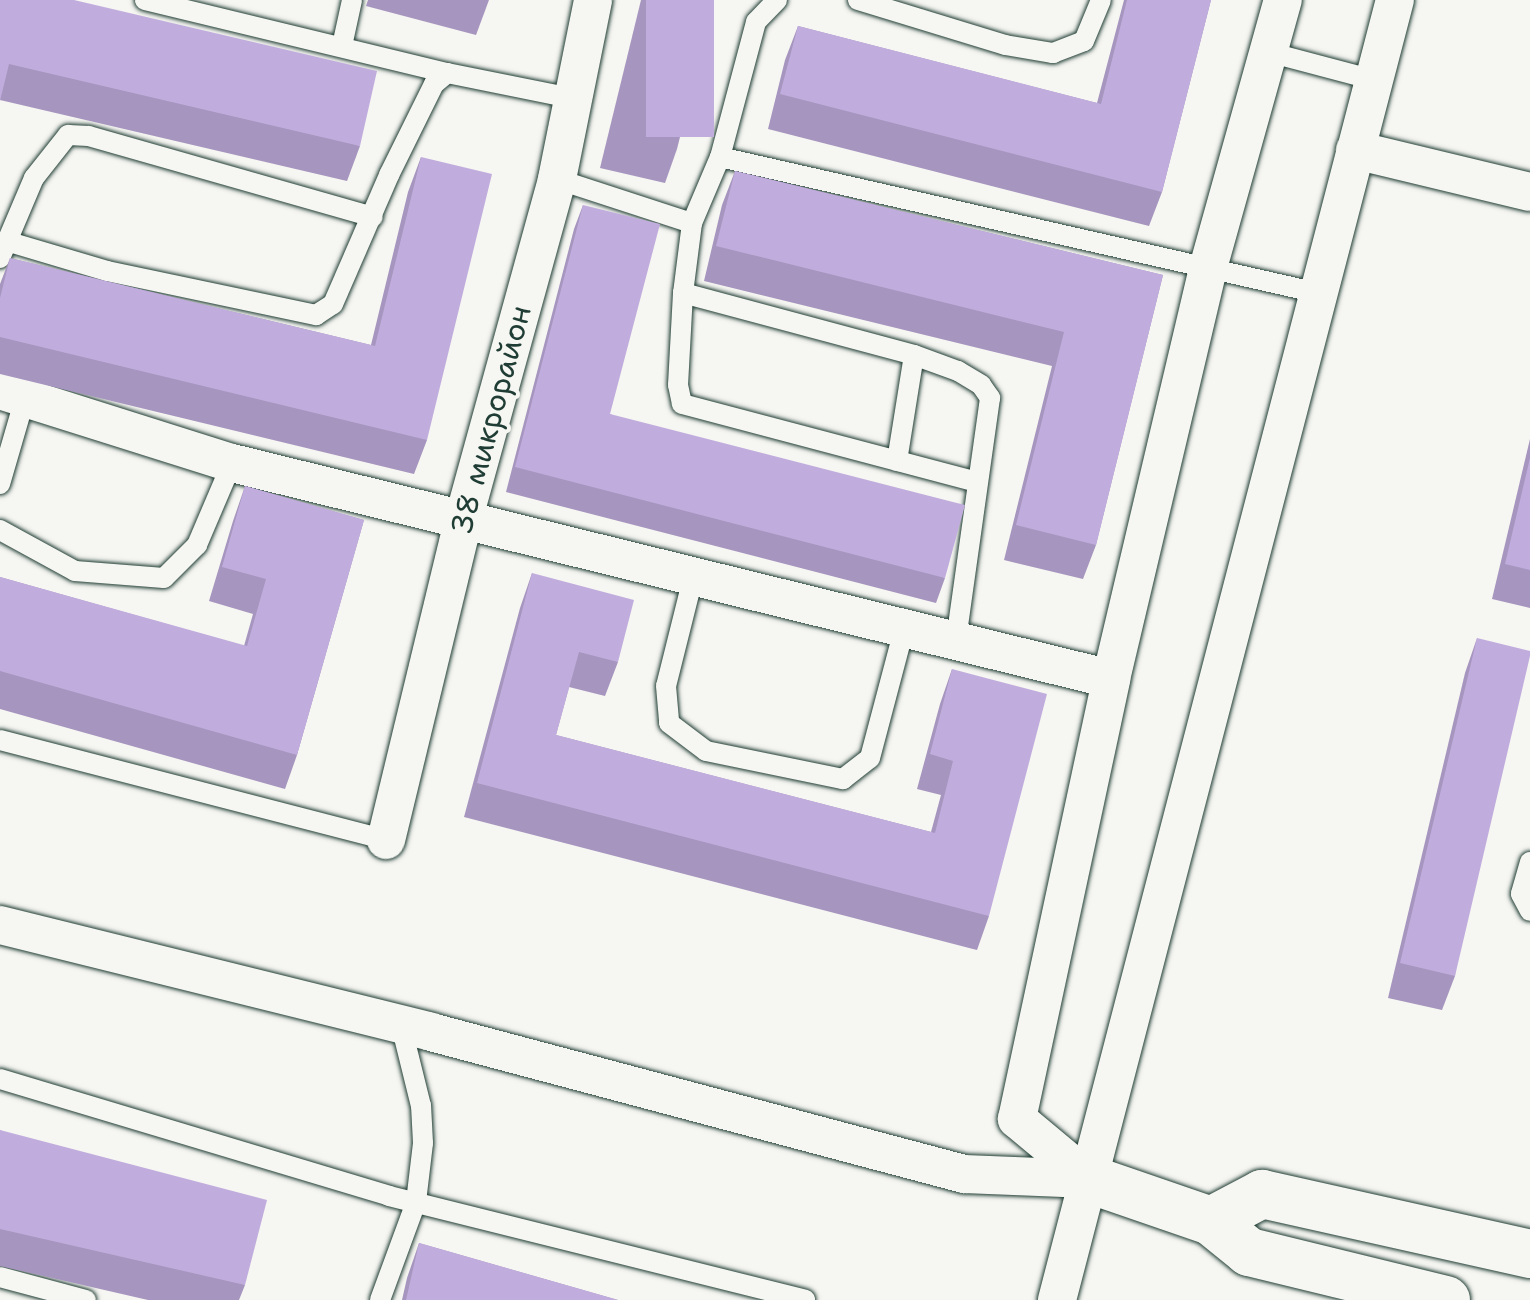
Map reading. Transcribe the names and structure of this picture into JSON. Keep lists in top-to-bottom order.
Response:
{
  "streets": {
    "street": ["38 микрорайон"]
  }
}
